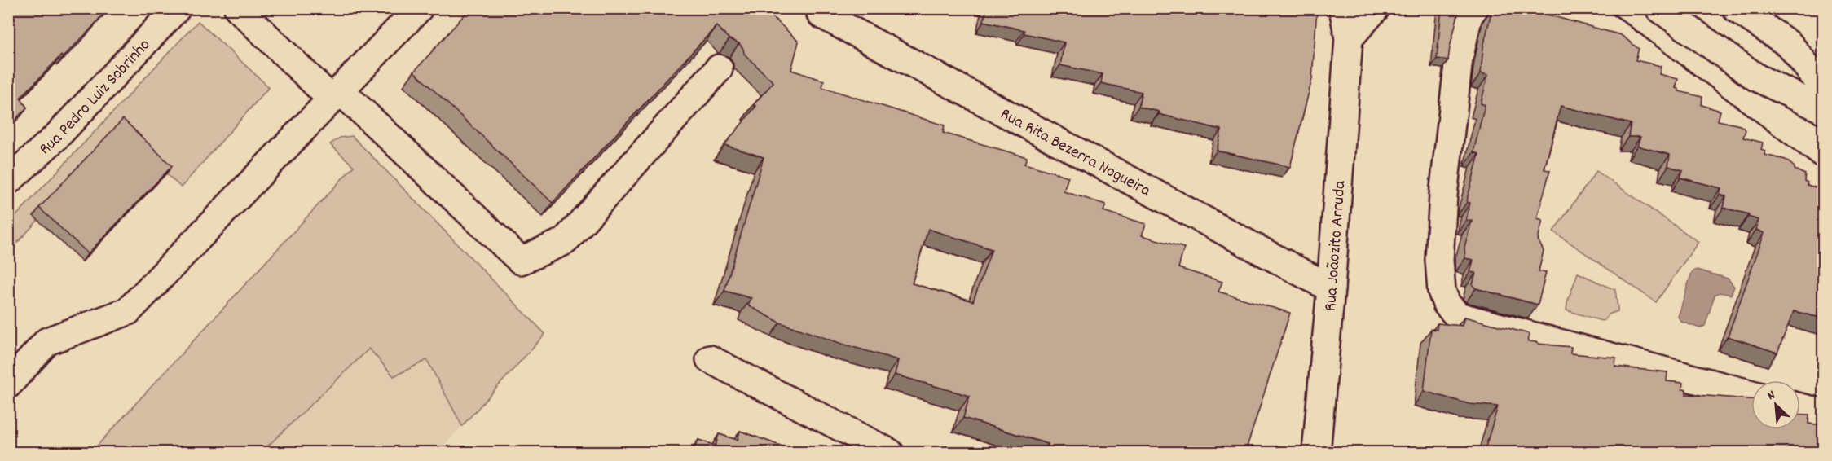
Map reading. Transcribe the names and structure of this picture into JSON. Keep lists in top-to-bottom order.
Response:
{
  "streets": {
    "street": ["Rua Pedro Luiz Sobrinho", "Rua Rita Bezerra Nogueira", "Rua Joãozito Arruda"]
  },
  "crossings": [
    ["Rua Rita Bezerra Nogueira", "Rua Joãozito Arruda"]
  ],
  "north": "top left"
}
